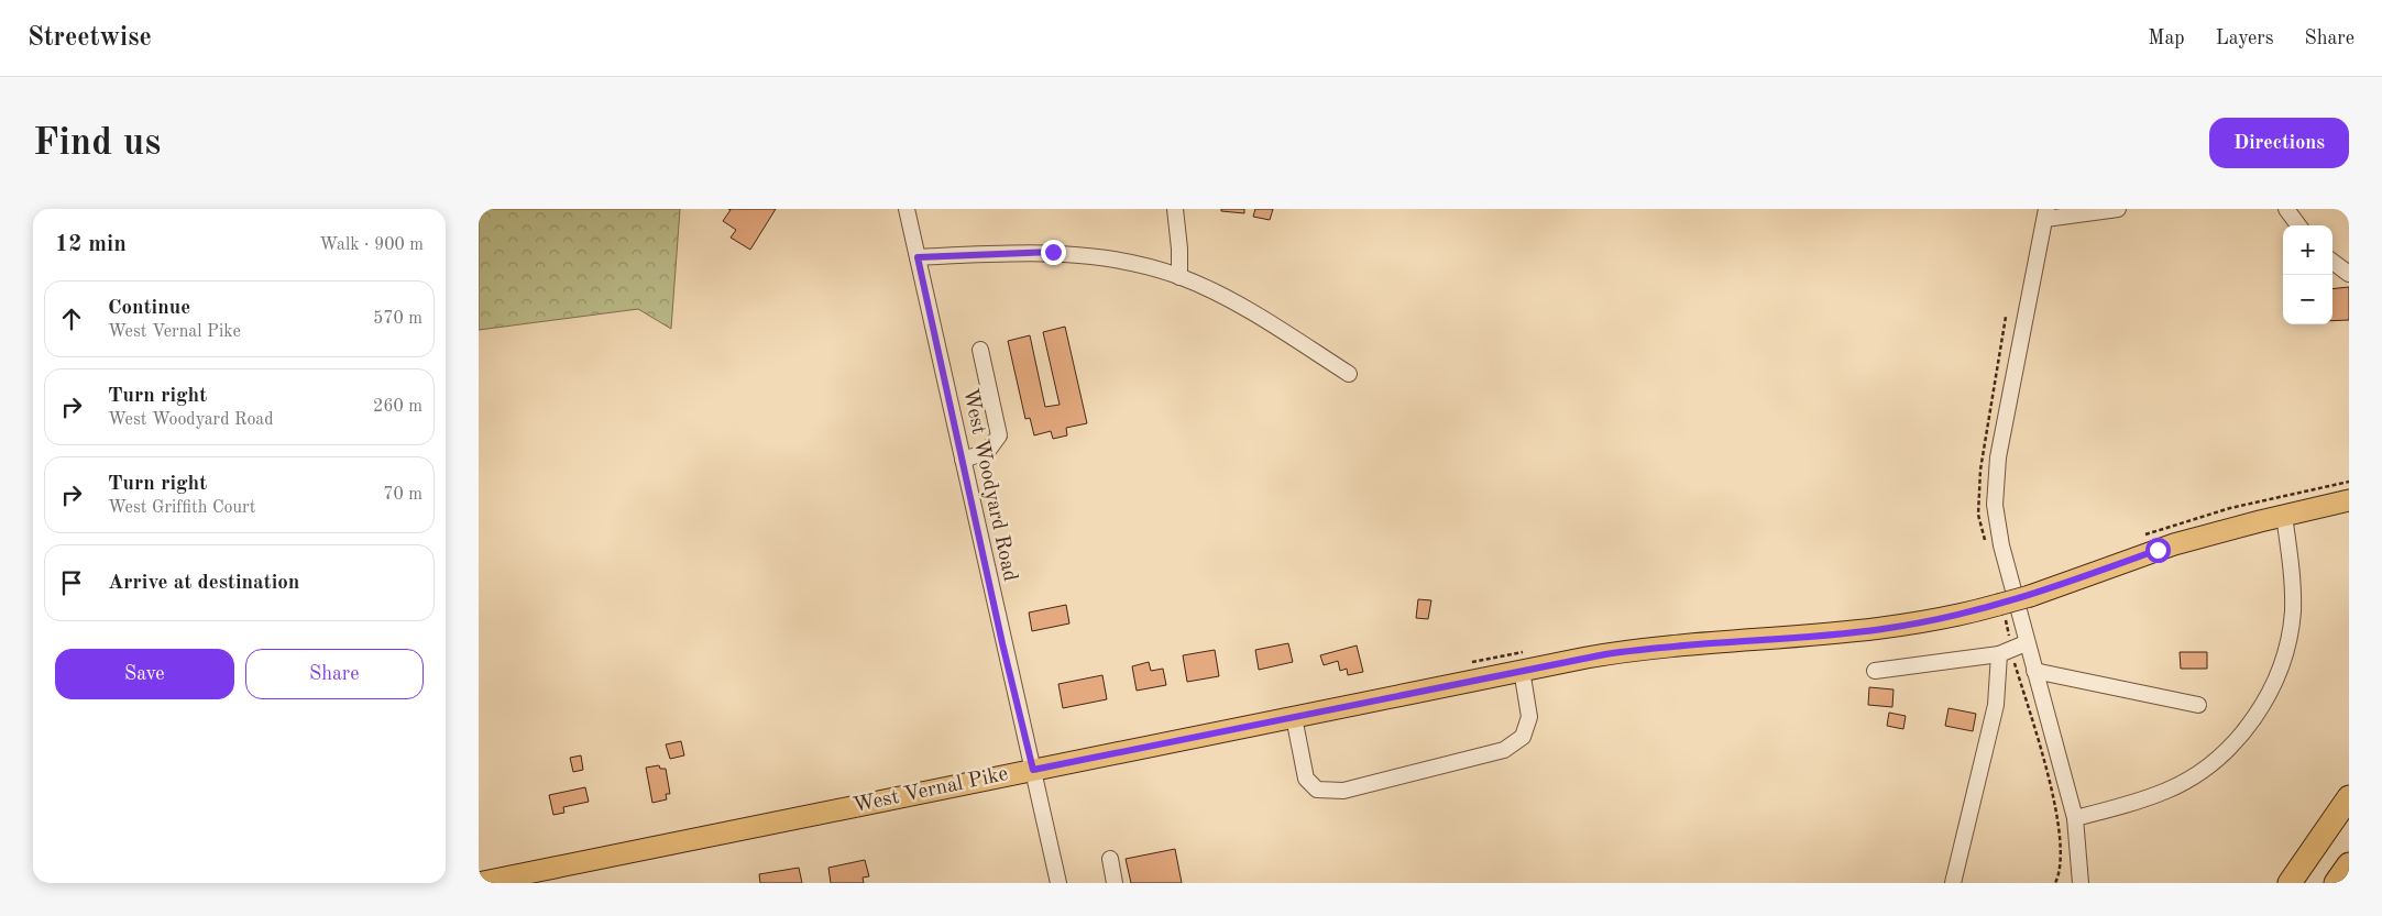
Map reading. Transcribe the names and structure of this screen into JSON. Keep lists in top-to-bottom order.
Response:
{
  "streets": {
    "main road": ["West Vernal Pike"],
    "street": ["West Woodyard Road"]
  },
  "crossings": [
    ["West Woodyard Road", "West Vernal Pike"]
  ],
  "page": {
    "header": "Streetwise",
    "nav": ["Map", "Layers", "Share"],
    "buttons": [
      "Directions",
      ["Save", "Share"]
    ],
    "title": "Find us",
    "heading": ["12 min", "Walk · 900 m"],
    "map_buttons": ["+", "−"],
    "list": [
      ["Continue", "West Vernal Pike", "570 m"],
      ["Turn right", "West Woodyard Road", "260 m"],
      ["Turn right", "West Griffith Court", "70 m"],
      "Arrive at destination"
    ]
  }
}
